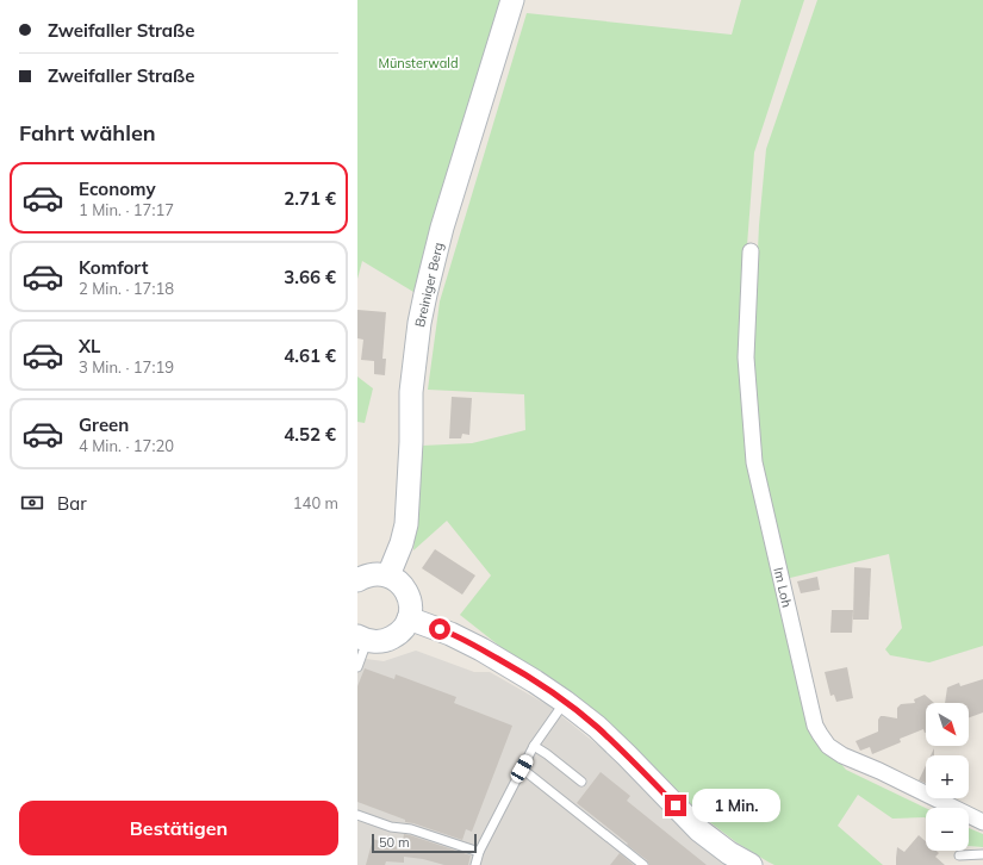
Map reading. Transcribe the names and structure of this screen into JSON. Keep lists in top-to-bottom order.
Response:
{
  "streets": {
    "main road": ["Breiniger Berg"],
    "street": ["Im Loh"]
  },
  "parks": ["Münsterwald"],
  "scale_bar": "50 m",
  "north": "bottom right",
  "page": {
    "banner": ["Zweifaller Straße", "Zweifaller Straße"],
    "heading": "Fahrt wählen",
    "list": [
      {
        "name": "Economy",
        "note": "1 Min. · 17:17",
        "value": "2.71 €"
      },
      {
        "name": "Komfort",
        "note": "2 Min. · 17:18",
        "value": "3.66 €"
      },
      {
        "name": "XL",
        "note": "3 Min. · 17:19",
        "value": "4.61 €"
      },
      {
        "name": "Green",
        "note": "4 Min. · 17:20",
        "value": "4.52 €"
      }
    ],
    "pay": ["Bar", "140 m"],
    "map_buttons": ["+", "−"],
    "bubble": "1 Min.",
    "buttons": "Bestätigen",
    "scale": "50 m"
  }
}
